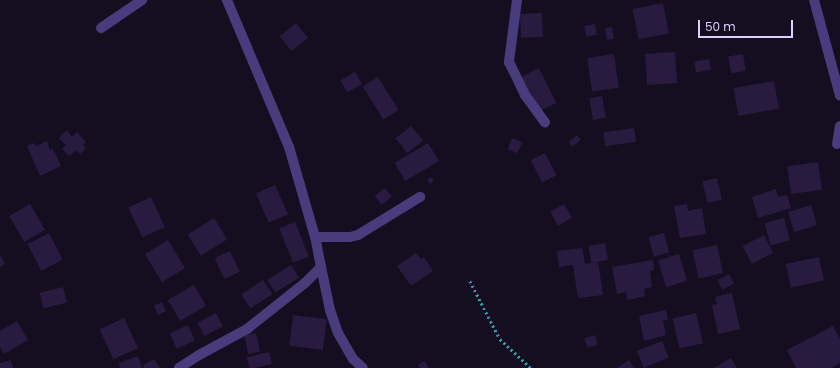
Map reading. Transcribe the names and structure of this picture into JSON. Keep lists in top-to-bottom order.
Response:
{
  "scale_bar": "50 m"
}
